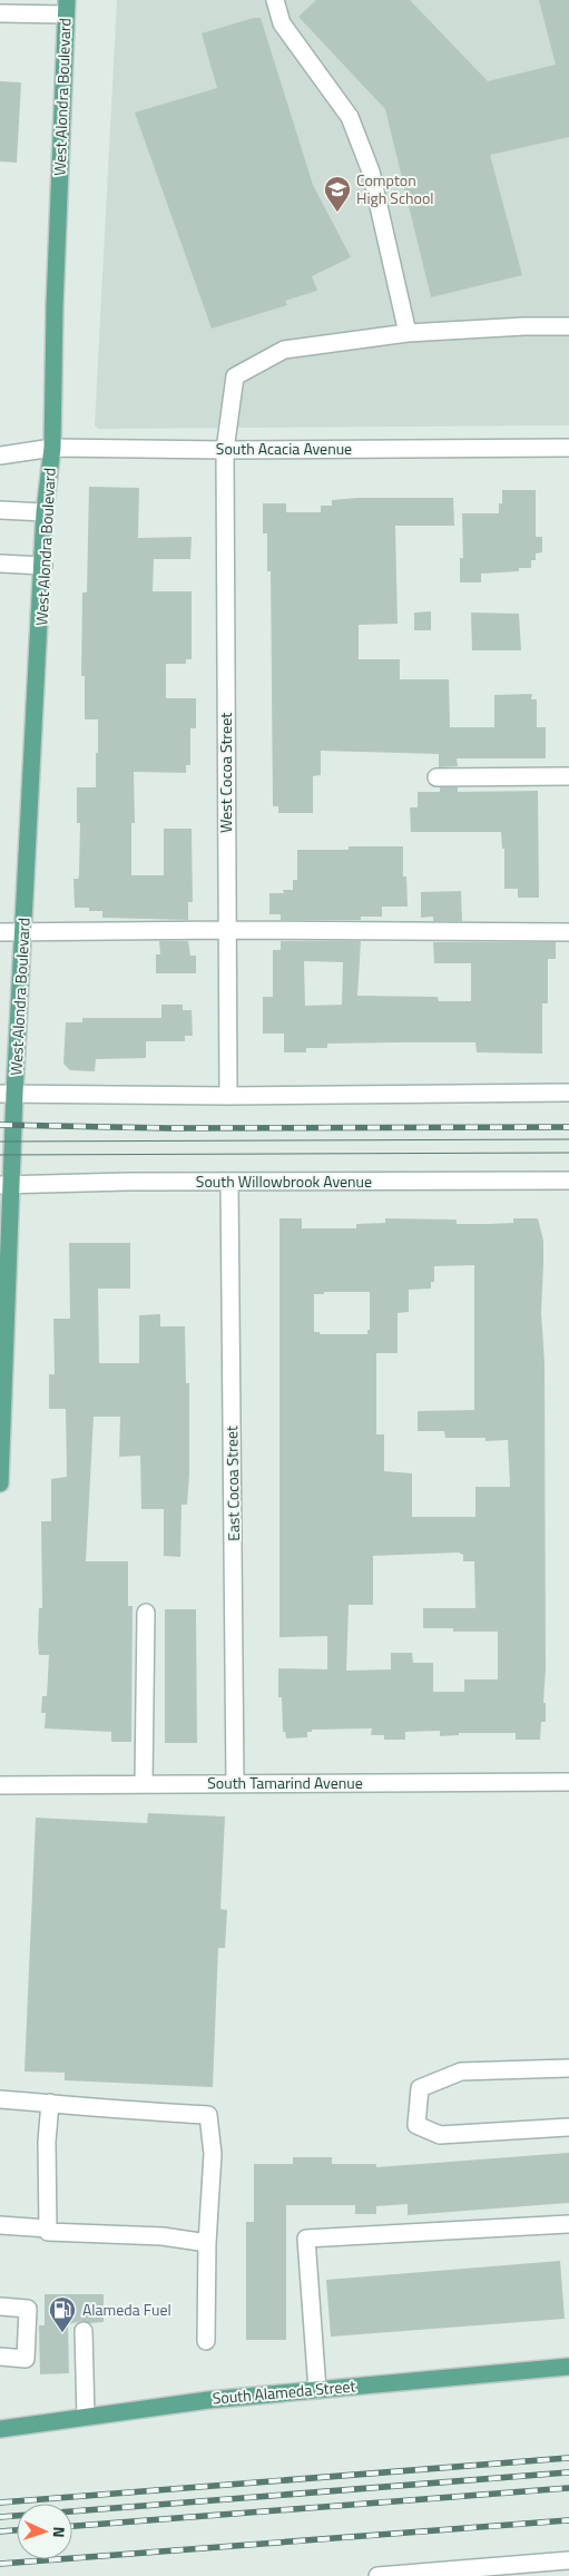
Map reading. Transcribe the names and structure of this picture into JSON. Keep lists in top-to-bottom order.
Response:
{
  "streets": {
    "main road": ["West Alondra Boulevard", "South Alameda Street"],
    "street": [
      "South Acacia Avenue",
      "West Cocoa Street",
      "South Willowbrook Avenue",
      "East Cocoa Street",
      "South Tamarind Avenue"
    ]
  },
  "crossings": [
    ["West Alondra Boulevard", "South Acacia Avenue"],
    ["West Alondra Boulevard", "South Willowbrook Avenue"],
    ["South Acacia Avenue", "West Cocoa Street"],
    ["South Willowbrook Avenue", "East Cocoa Street"],
    ["East Cocoa Street", "South Tamarind Avenue"]
  ],
  "places": {
    "school or university": ["Compton High School"],
    "fuel station": ["Alameda Fuel"]
  },
  "north": "right"
}
